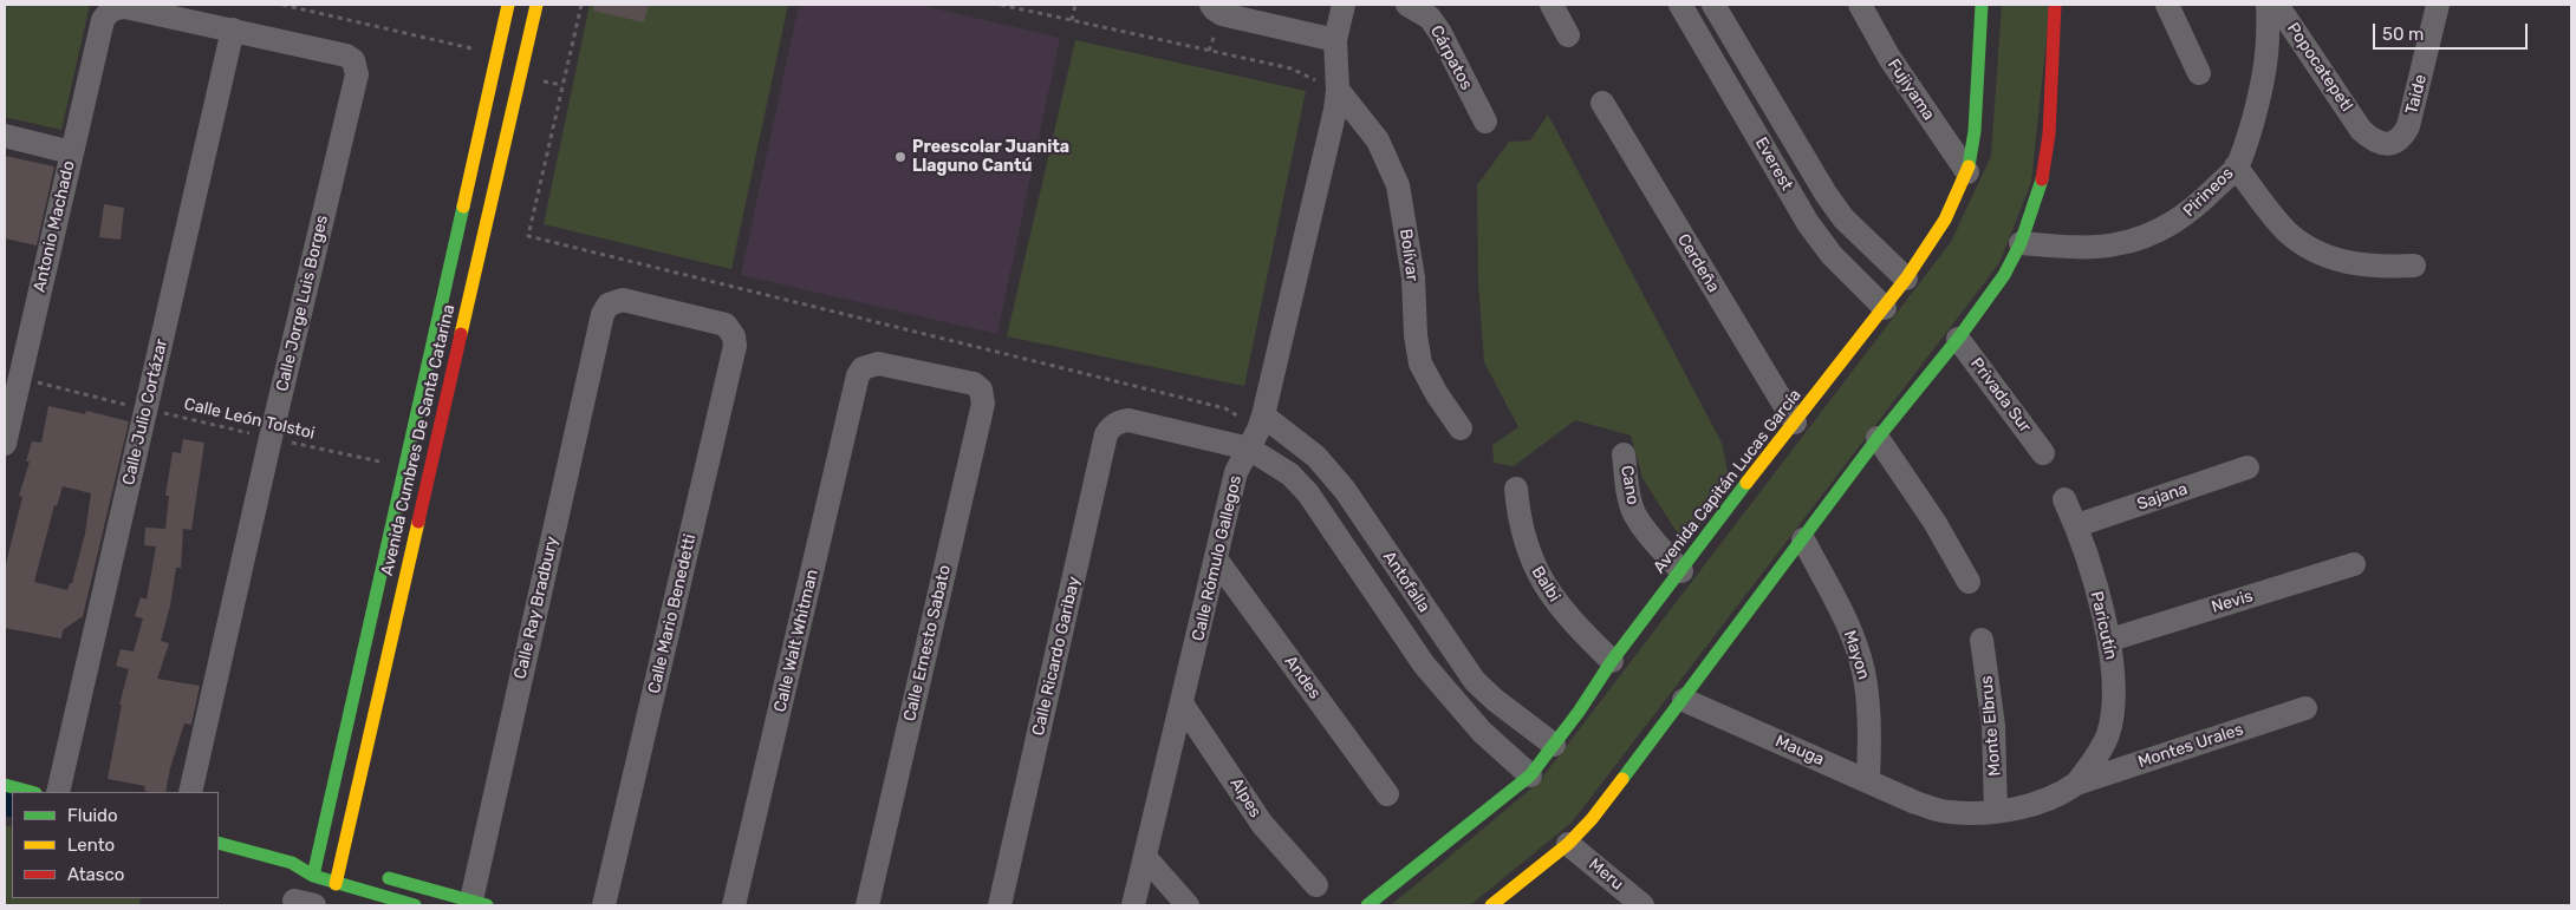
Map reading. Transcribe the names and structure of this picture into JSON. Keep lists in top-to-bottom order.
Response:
{
  "streets": {
    "street": [
      "Cárpatos",
      "Popocatepetl",
      "Fujiyama",
      "Taide",
      "Everest",
      "Pirineos",
      "Antonio Machado",
      "Bolívar",
      "Cerdeña",
      "Calle Jorge Luis Borges",
      "Privada Sur",
      "Calle Julio Cortázar",
      "Avenida Cumbres De Santa Catarina",
      "Avenida Capitán Lucas García",
      "Cano",
      "Sajana",
      "Calle Rómulo Gallegos",
      "Antofalla",
      "Balbi",
      "Nevis",
      "Calle Ray Bradbury",
      "Calle Mario Benedetti",
      "Paricutín",
      "Calle Walt Whitman",
      "Calle Ernesto Sabato",
      "Mayon",
      "Calle Ricardo Garibay",
      "Andes",
      "Monte Elbrus",
      "Montes Urales",
      "Mauga",
      "Alpes",
      "Meru"
    ],
    "path": ["Calle León Tolstoi"]
  },
  "crossings": [
    ["Popocatepetl", "Taide"],
    ["Fujiyama", "Avenida Capitán Lucas García"],
    ["Everest", "Avenida Capitán Lucas García"],
    ["Antonio Machado", "Calle Jorge Luis Borges"],
    ["Antonio Machado", "Calle León Tolstoi"],
    ["Bolívar", "Calle Rómulo Gallegos"],
    ["Cerdeña", "Avenida Capitán Lucas García"],
    ["Calle Jorge Luis Borges", "Calle Julio Cortázar"],
    ["Calle Jorge Luis Borges", "Calle León Tolstoi"],
    ["Calle Julio Cortázar", "Calle León Tolstoi"],
    ["Calle León Tolstoi", "Avenida Cumbres De Santa Catarina"],
    ["Avenida Capitán Lucas García", "Cano"],
    ["Avenida Capitán Lucas García", "Antofalla"],
    ["Avenida Capitán Lucas García", "Balbi"],
    ["Sajana", "Paricutín"],
    ["Calle Rómulo Gallegos", "Antofalla"],
    ["Calle Rómulo Gallegos", "Calle Ricardo Garibay"],
    ["Calle Rómulo Gallegos", "Andes"],
    ["Calle Rómulo Gallegos", "Alpes"],
    ["Antofalla", "Calle Ricardo Garibay"],
    ["Nevis", "Paricutín"],
    ["Calle Ray Bradbury", "Calle Mario Benedetti"],
    ["Paricutín", "Montes Urales"],
    ["Calle Walt Whitman", "Calle Ernesto Sabato"],
    ["Mayon", "Mauga"],
    ["Monte Elbrus", "Mauga"]
  ],
  "places": ["Preescolar Juanita Llaguno Cantú"],
  "legend": ["Fluido", "Lento", "Atasco"],
  "scale_bar": "50 m"
}
